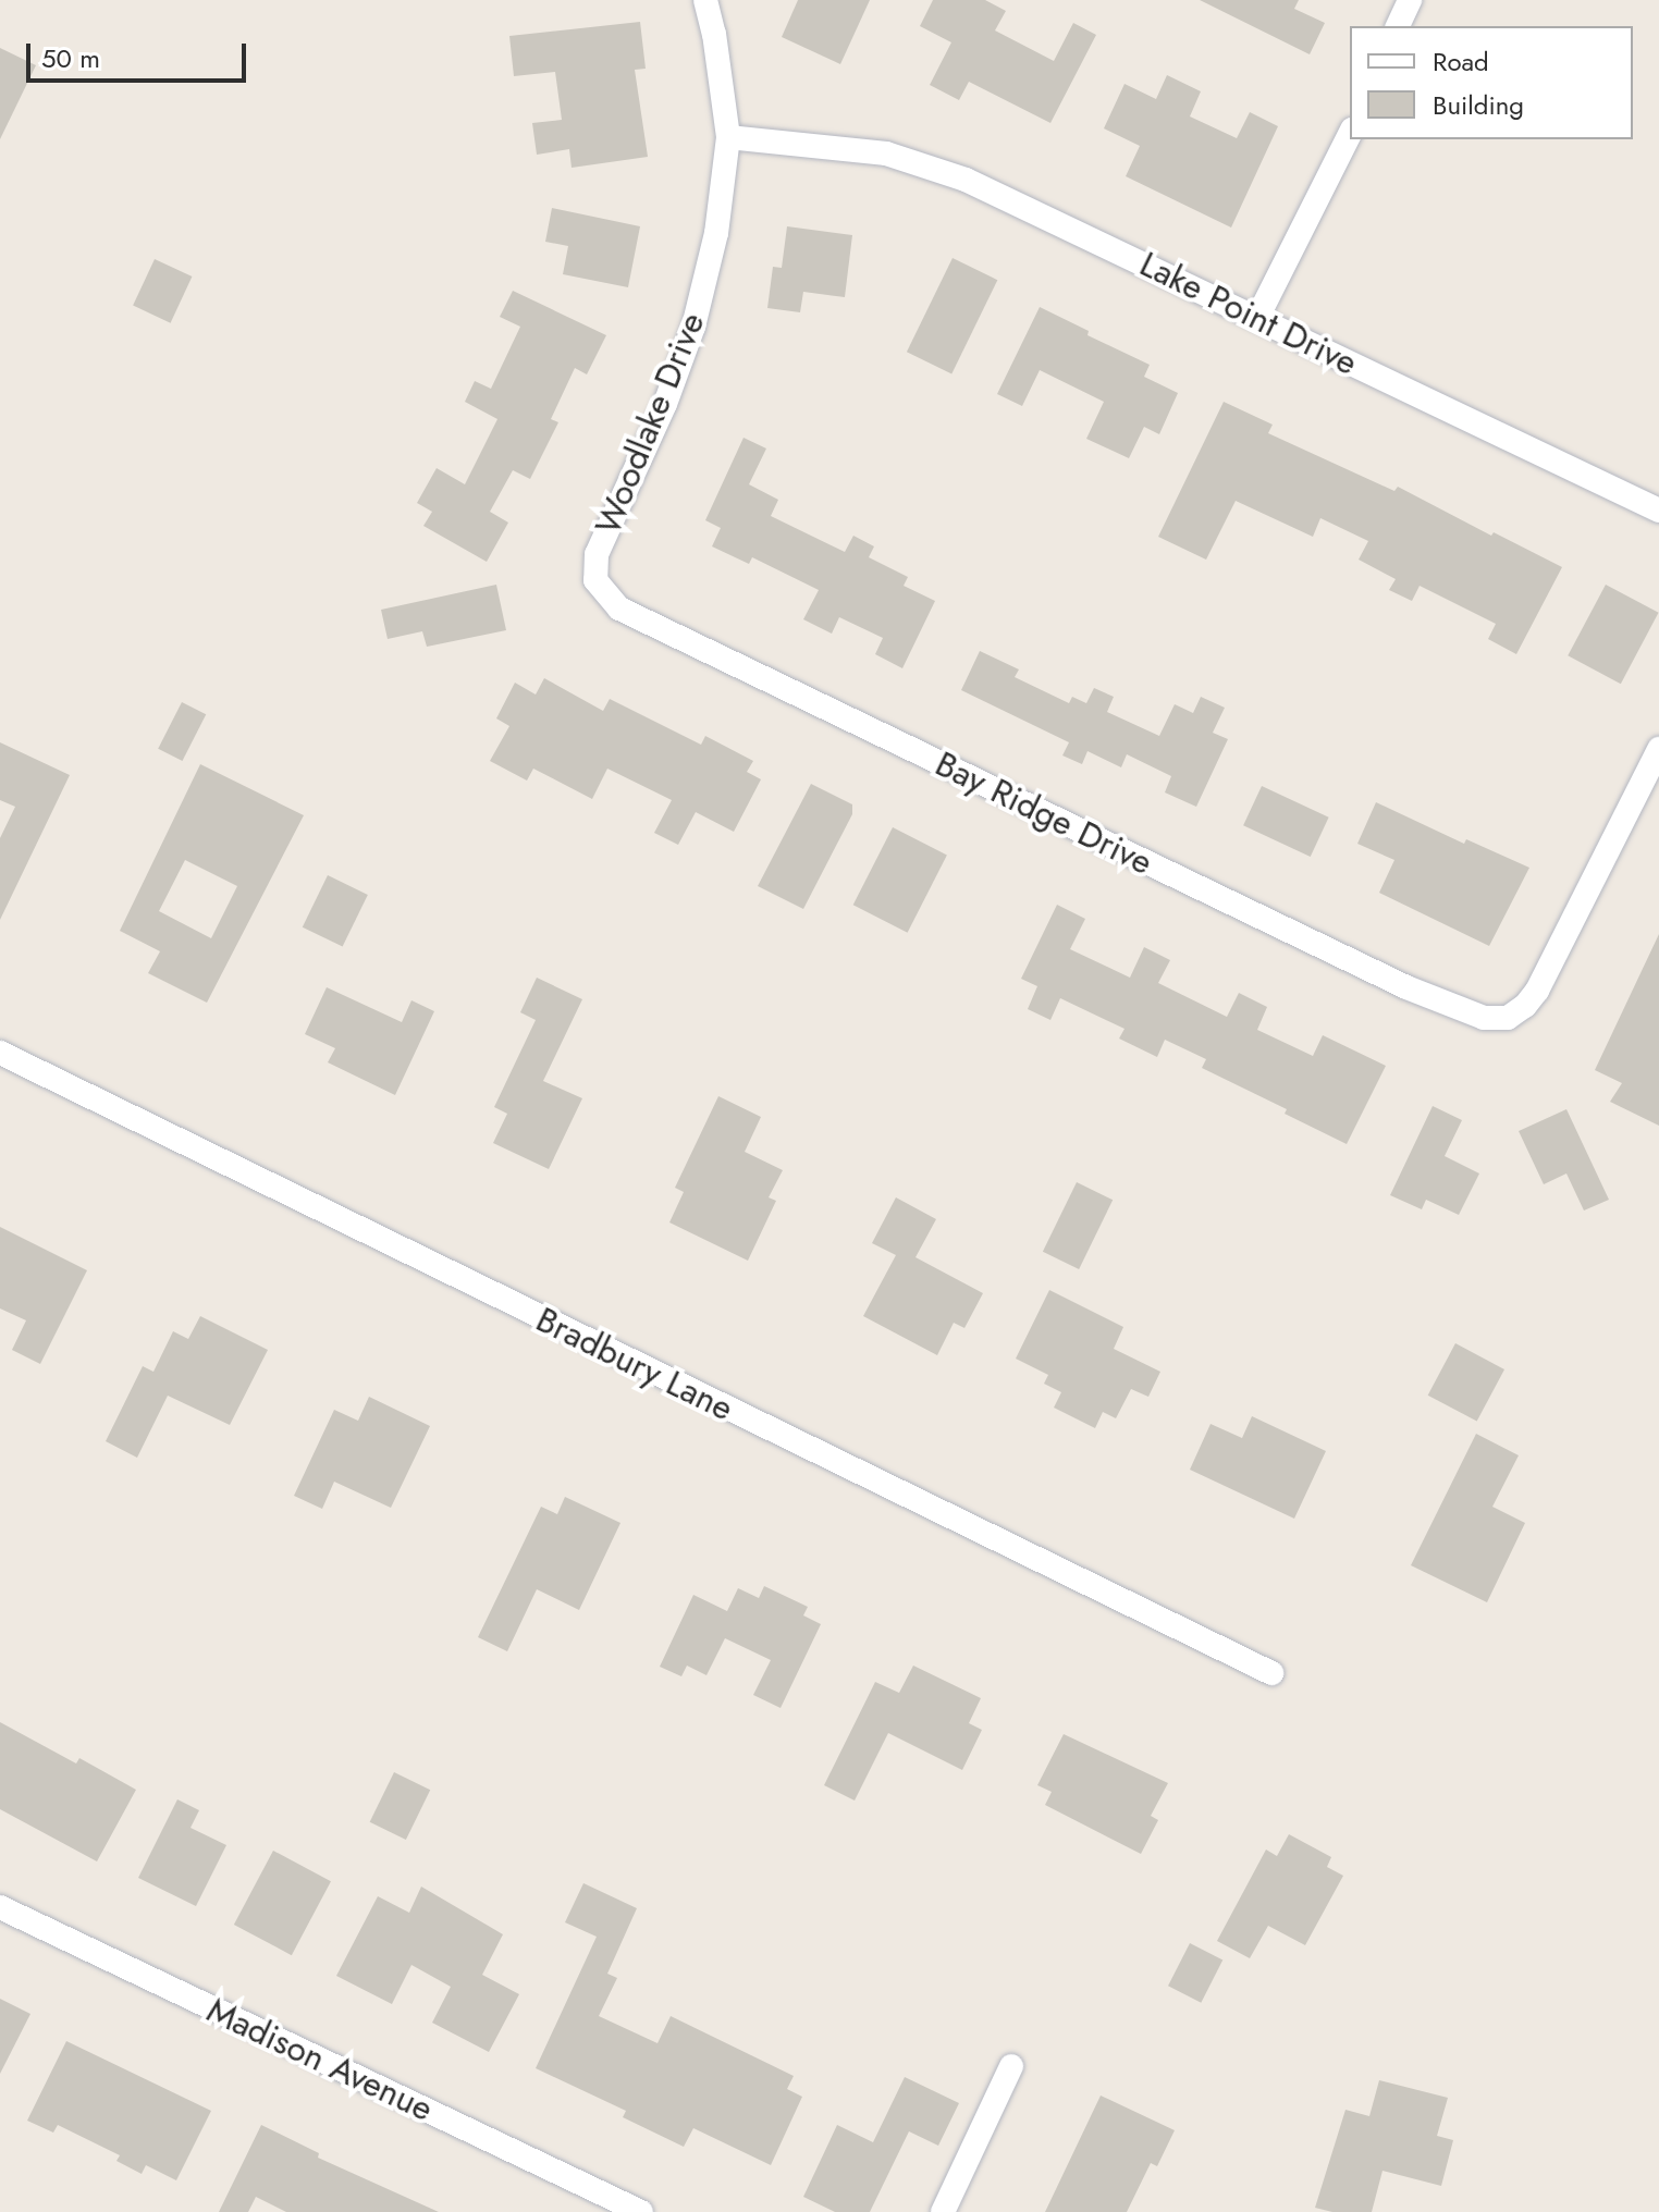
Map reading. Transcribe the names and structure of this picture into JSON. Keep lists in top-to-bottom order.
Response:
{
  "streets": {
    "street": [
      "Lake Point Drive",
      "Woodlake Drive",
      "Bay Ridge Drive",
      "Bradbury Lane",
      "Madison Avenue"
    ]
  },
  "crossings": [
    ["Lake Point Drive", "Woodlake Drive"],
    ["Woodlake Drive", "Bay Ridge Drive"]
  ],
  "legend": ["Road", "Building"],
  "scale_bar": "50 m"
}
